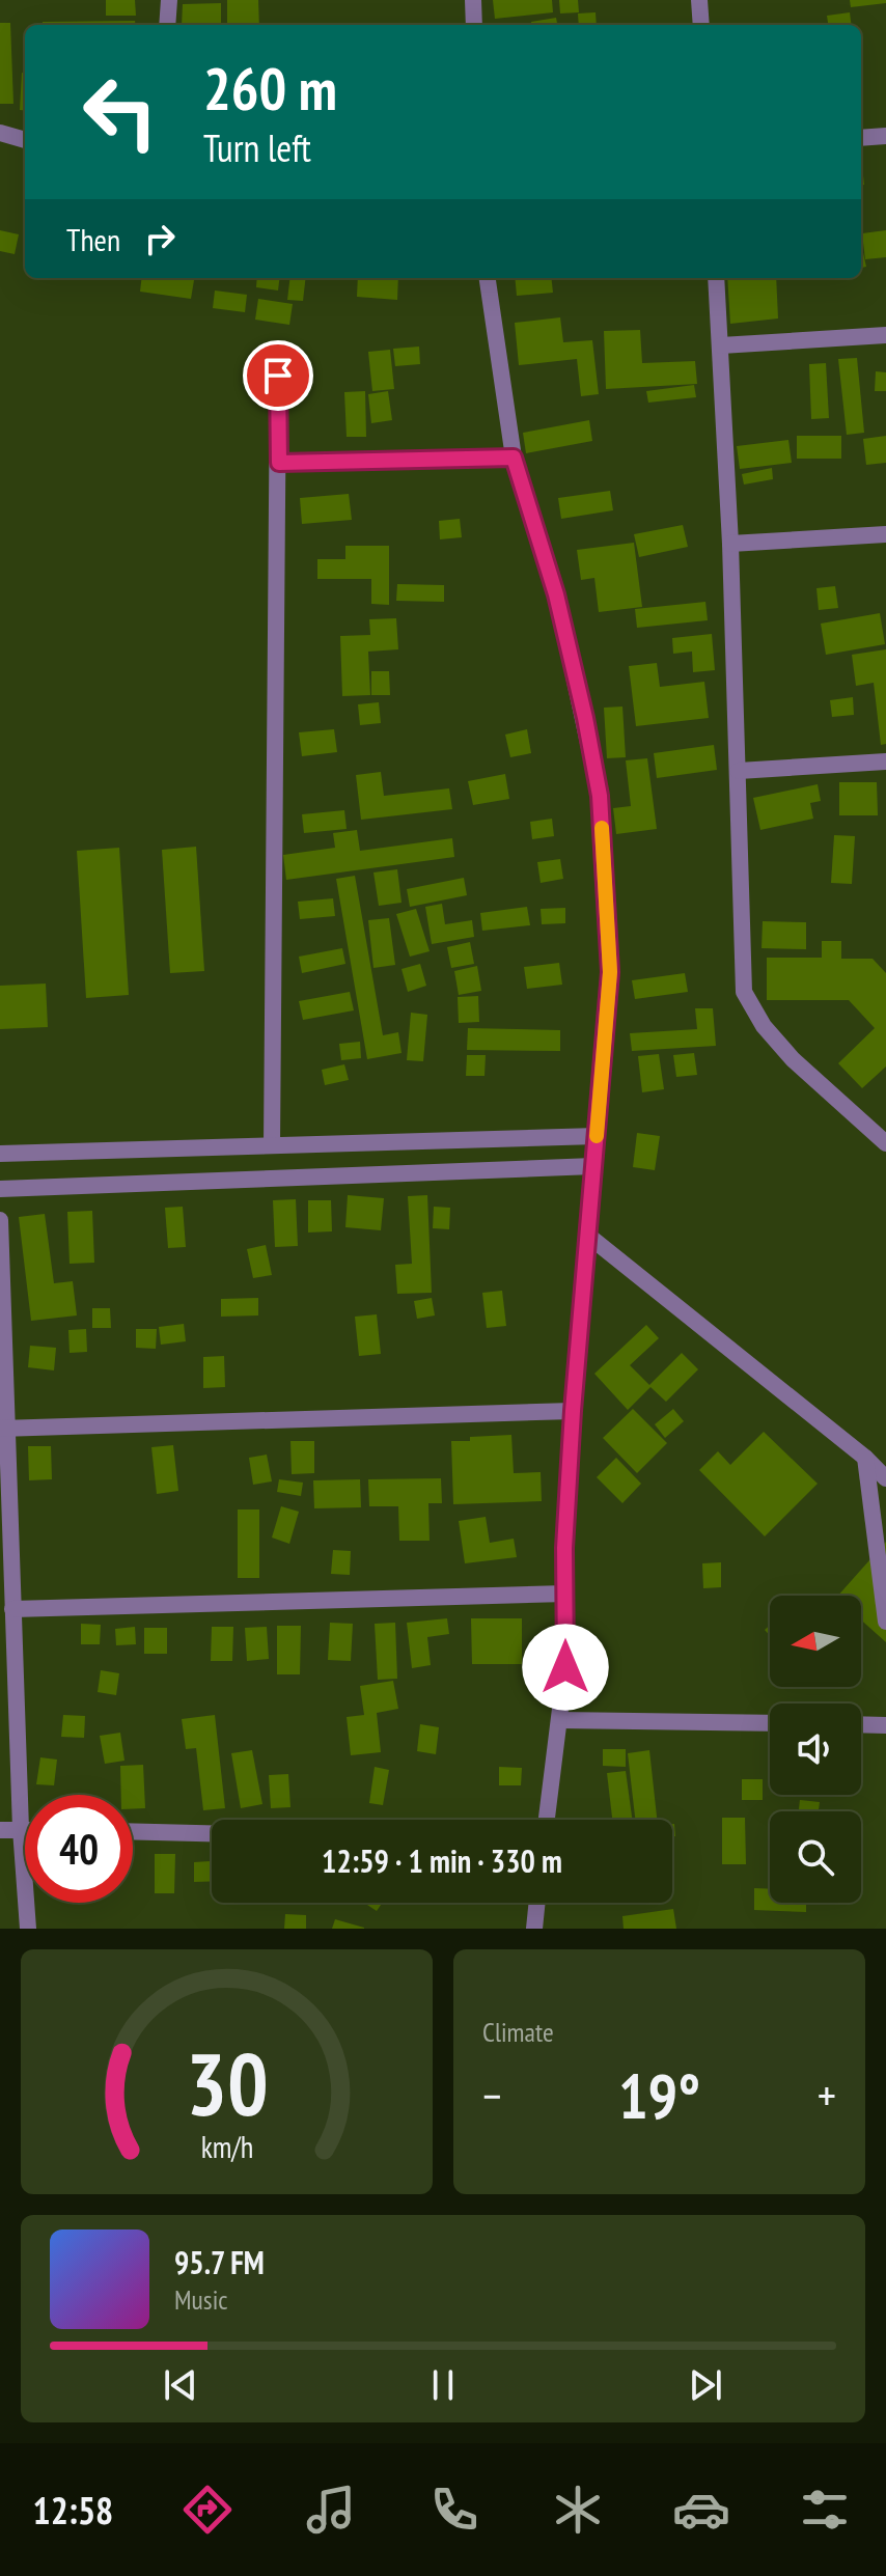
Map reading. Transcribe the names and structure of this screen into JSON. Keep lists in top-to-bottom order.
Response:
{
  "north": "left",
  "page": {
    "turn": ["260 m", "Turn left"],
    "then": "Then",
    "limit": "40",
    "trip": "12:59 · 1 min · 330 m",
    "tile": "Climate",
    "heat": ["−", "19°", "+"],
    "song": ["95.7 FM", "Music"],
    "tabs": "12:58",
    "gauge": ["30", "km/h"]
  }
}
